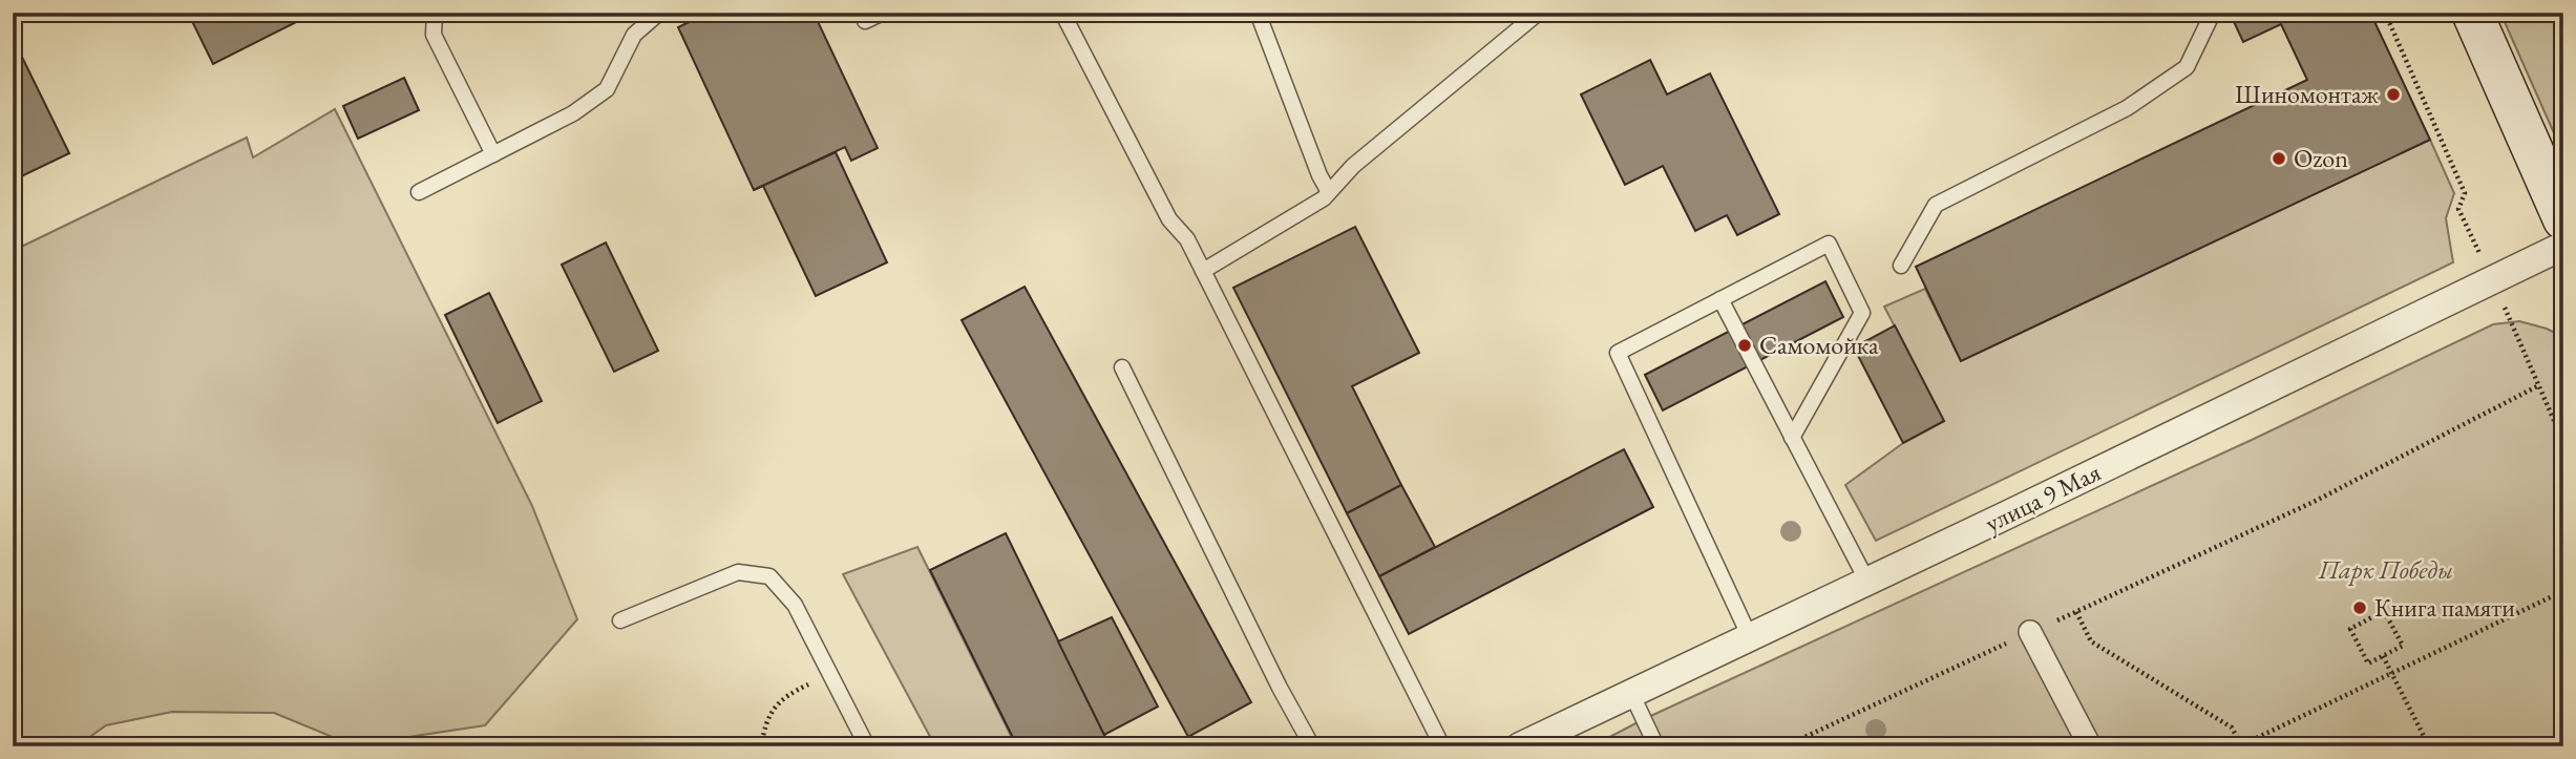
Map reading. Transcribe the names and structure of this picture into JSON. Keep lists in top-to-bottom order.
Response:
{
  "streets": {
    "street": ["улица 9 Мая"]
  },
  "parks": ["Парк Победы"],
  "places": [
    "Шиномонтаж",
    "Ozon",
    "Самомойка",
    "Книга памяти"
  ]
}
